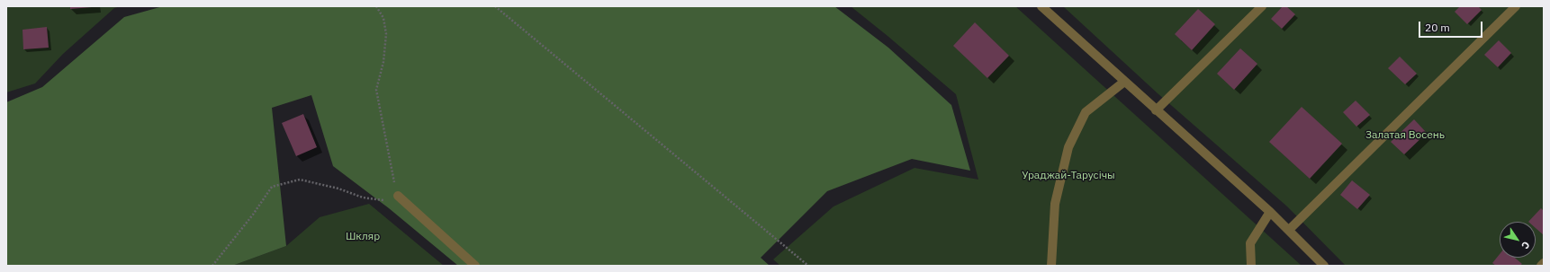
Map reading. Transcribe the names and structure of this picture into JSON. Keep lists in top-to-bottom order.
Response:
{
  "parks": ["Залатая Восень", "Ураджай-Тарусічы", "Шкляр"],
  "scale_bar": "20 m",
  "north": "bottom right"
}
